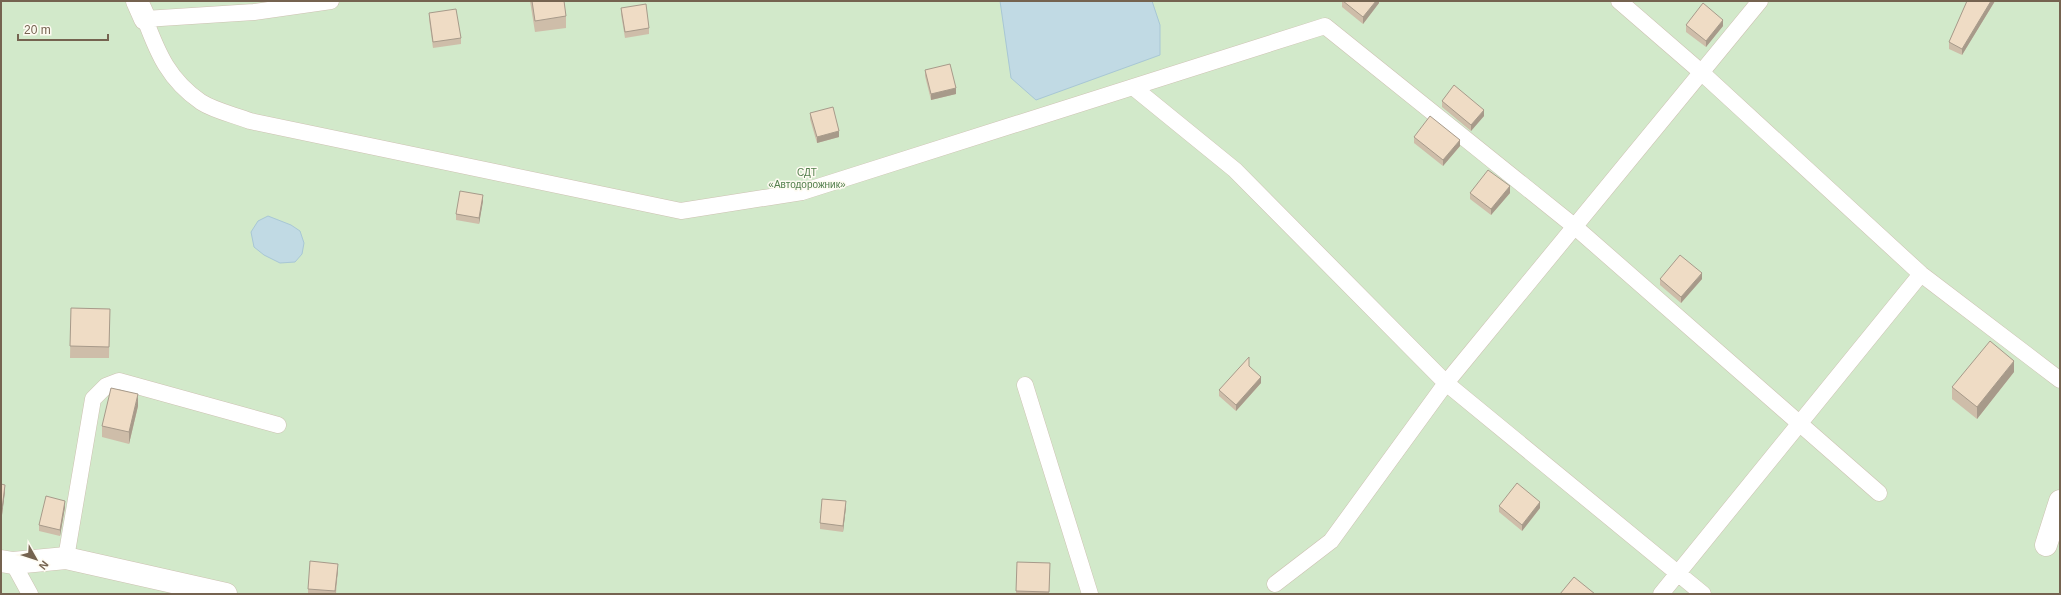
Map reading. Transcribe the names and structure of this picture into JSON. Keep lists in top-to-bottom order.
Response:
{
  "parks": ["СДТ «Автодорожник»"],
  "scale_bar": "20 m",
  "north": "bottom right"
}
